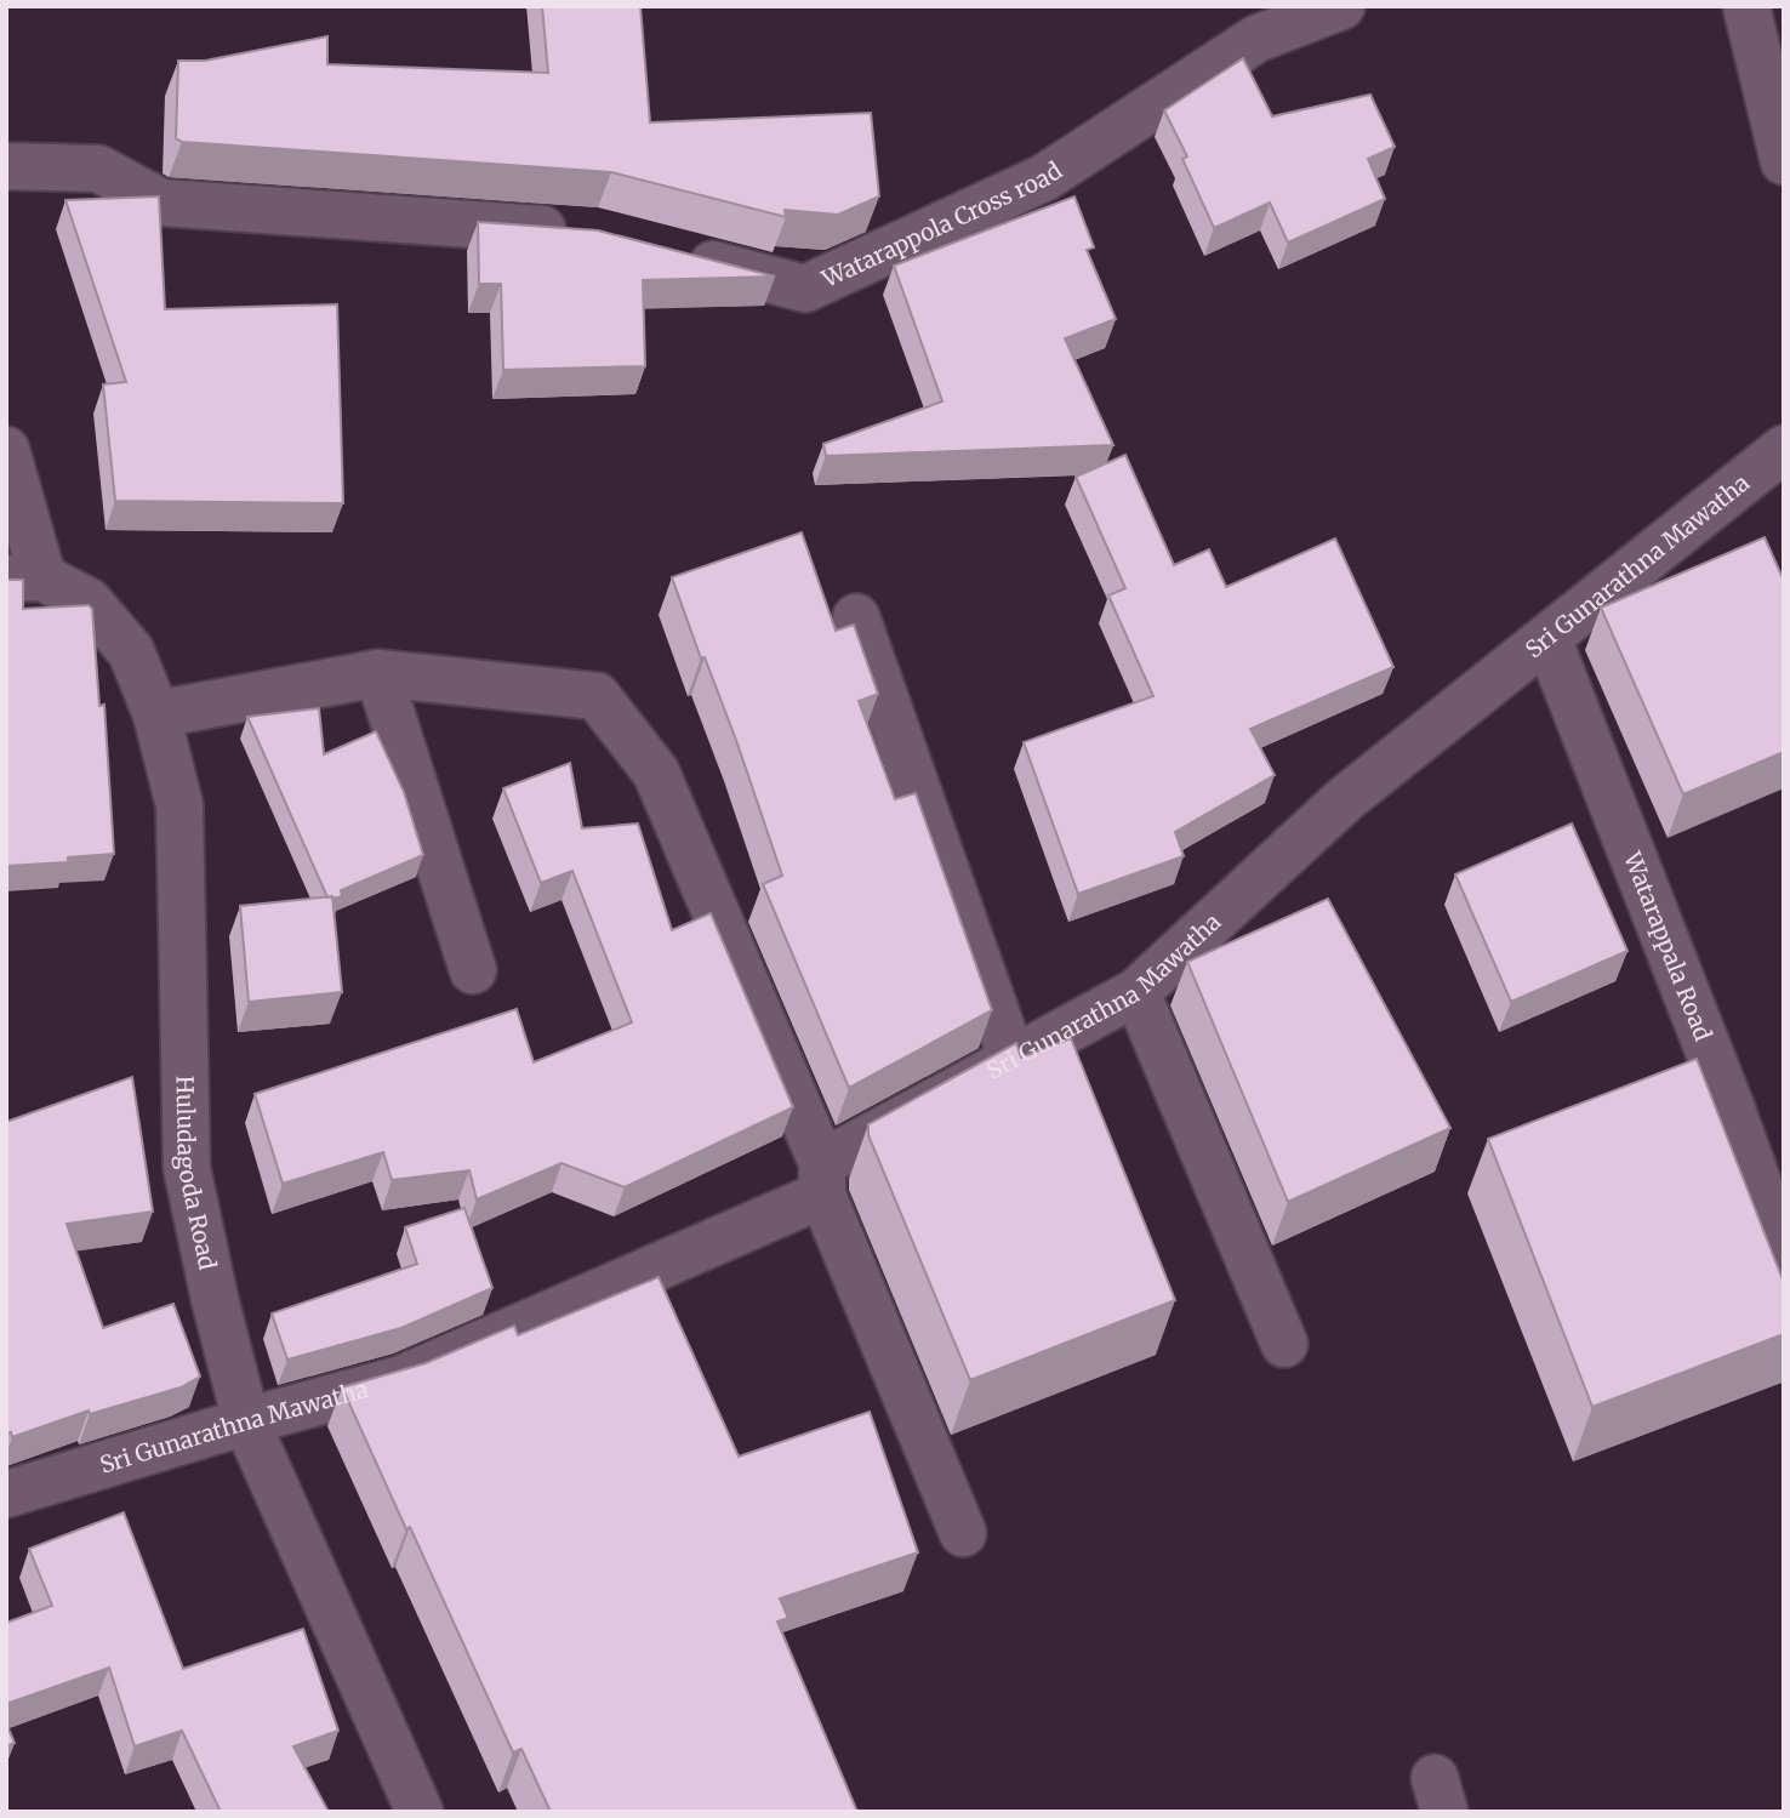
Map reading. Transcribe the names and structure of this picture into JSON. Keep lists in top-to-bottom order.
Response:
{
  "streets": {
    "street": [
      "Watarappola Cross road",
      "Sri Gunarathna Mawatha",
      "Watarappala Road",
      "Huludagoda Road"
    ]
  },
  "crossings": [
    ["Sri Gunarathna Mawatha", "Watarappala Road"],
    ["Sri Gunarathna Mawatha", "Huludagoda Road"]
  ]
}
